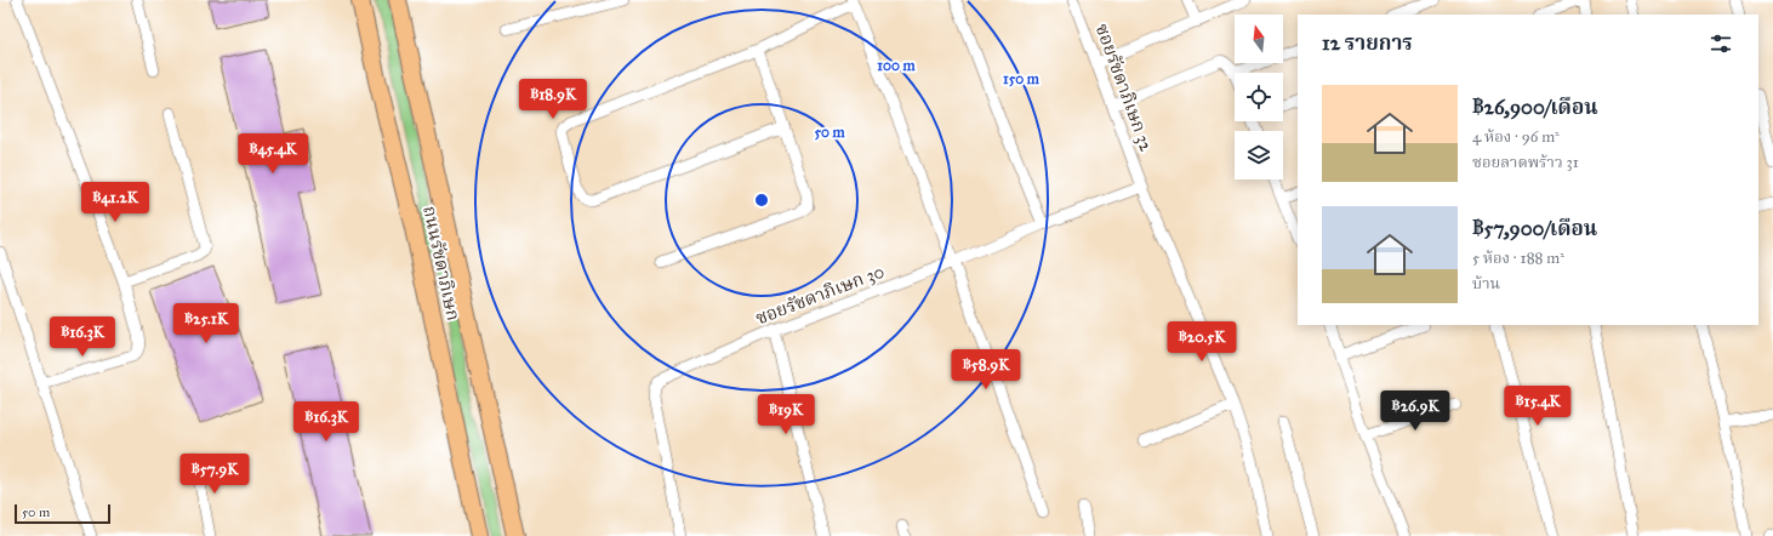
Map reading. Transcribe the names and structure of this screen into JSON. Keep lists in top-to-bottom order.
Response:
{
  "streets": {
    "main road": ["ถนนรัชดาภิเษก"],
    "street": ["ซอยรัชดาภิเษก 32", "ซอยรัชดาภิเษก 30"]
  },
  "crossings": [
    ["ซอยรัชดาภิเษก 32", "ซอยรัชดาภิเษก 30"]
  ],
  "scale_bar": "50 m",
  "north": "top",
  "page": {
    "heading": "12 รายการ",
    "list": [
      {
        "name": "฿26,900/เดือน",
        "note": "4 ห้อง · 96 m² · ซอยลาดพร้าว 31"
      },
      {
        "name": "฿57,900/เดือน",
        "note": "5 ห้อง · 188 m² · บ้าน"
      }
    ],
    "price": [
      "฿18.9K",
      "฿45.4K",
      "฿41.2K",
      "฿25.1K",
      "฿16.3K",
      "฿20.5K",
      "฿58.9K",
      "฿15.4K",
      "฿26.9K",
      "฿19K",
      "฿16.3K",
      "฿57.9K"
    ],
    "scale": "50 m"
  },
  "rings": ["100 m", "150 m", "50 m"]
}
